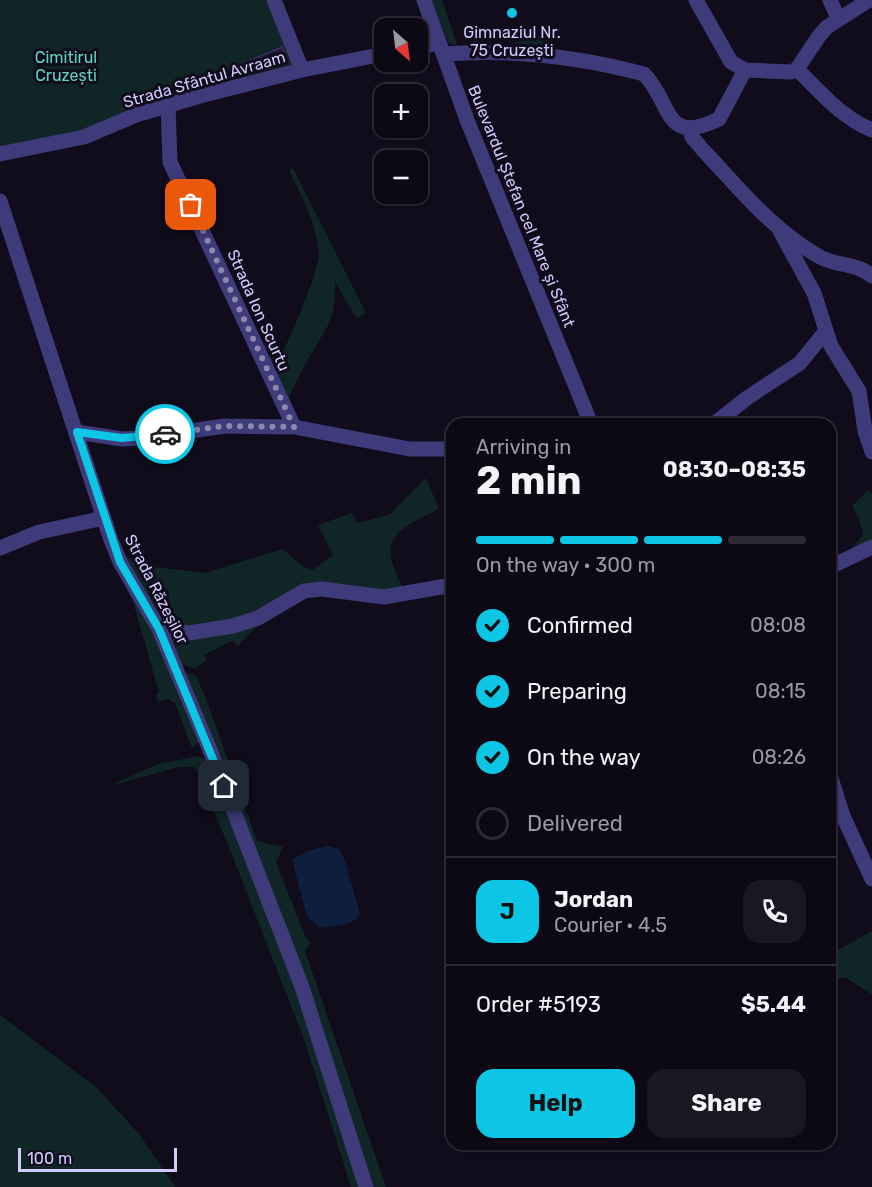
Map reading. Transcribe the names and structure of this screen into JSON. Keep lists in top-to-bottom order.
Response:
{
  "streets": {
    "street": [
      "Strada Sfântul Avraam",
      "Bulevardul Ștefan cel Mare și Sfânt",
      "Strada Ion Scurtu",
      "Strada Răzeșilor"
    ]
  },
  "crossings": [
    ["Strada Sfântul Avraam", "Strada Ion Scurtu"]
  ],
  "parks": ["Cimitirul Cruzești"],
  "places": ["Gimnaziul Nr. 75 Cruzești"],
  "scale_bar": "100 m",
  "north": "bottom right",
  "page": {
    "map_buttons": ["+", "−"],
    "heading": ["2 min", "Arriving in", "08:30–08:35"],
    "panel": [
      "Jordan",
      "Courier · 4.5",
      "Order #5193",
      "$5.44"
    ],
    "bar": "On the way · 300 m",
    "list": [
      ["Confirmed", "08:08"],
      ["Preparing", "08:15"],
      ["On the way", "08:26"],
      "Delivered"
    ],
    "round": "J",
    "buttons": ["Help", "Share"],
    "scale": "100 m"
  }
}
